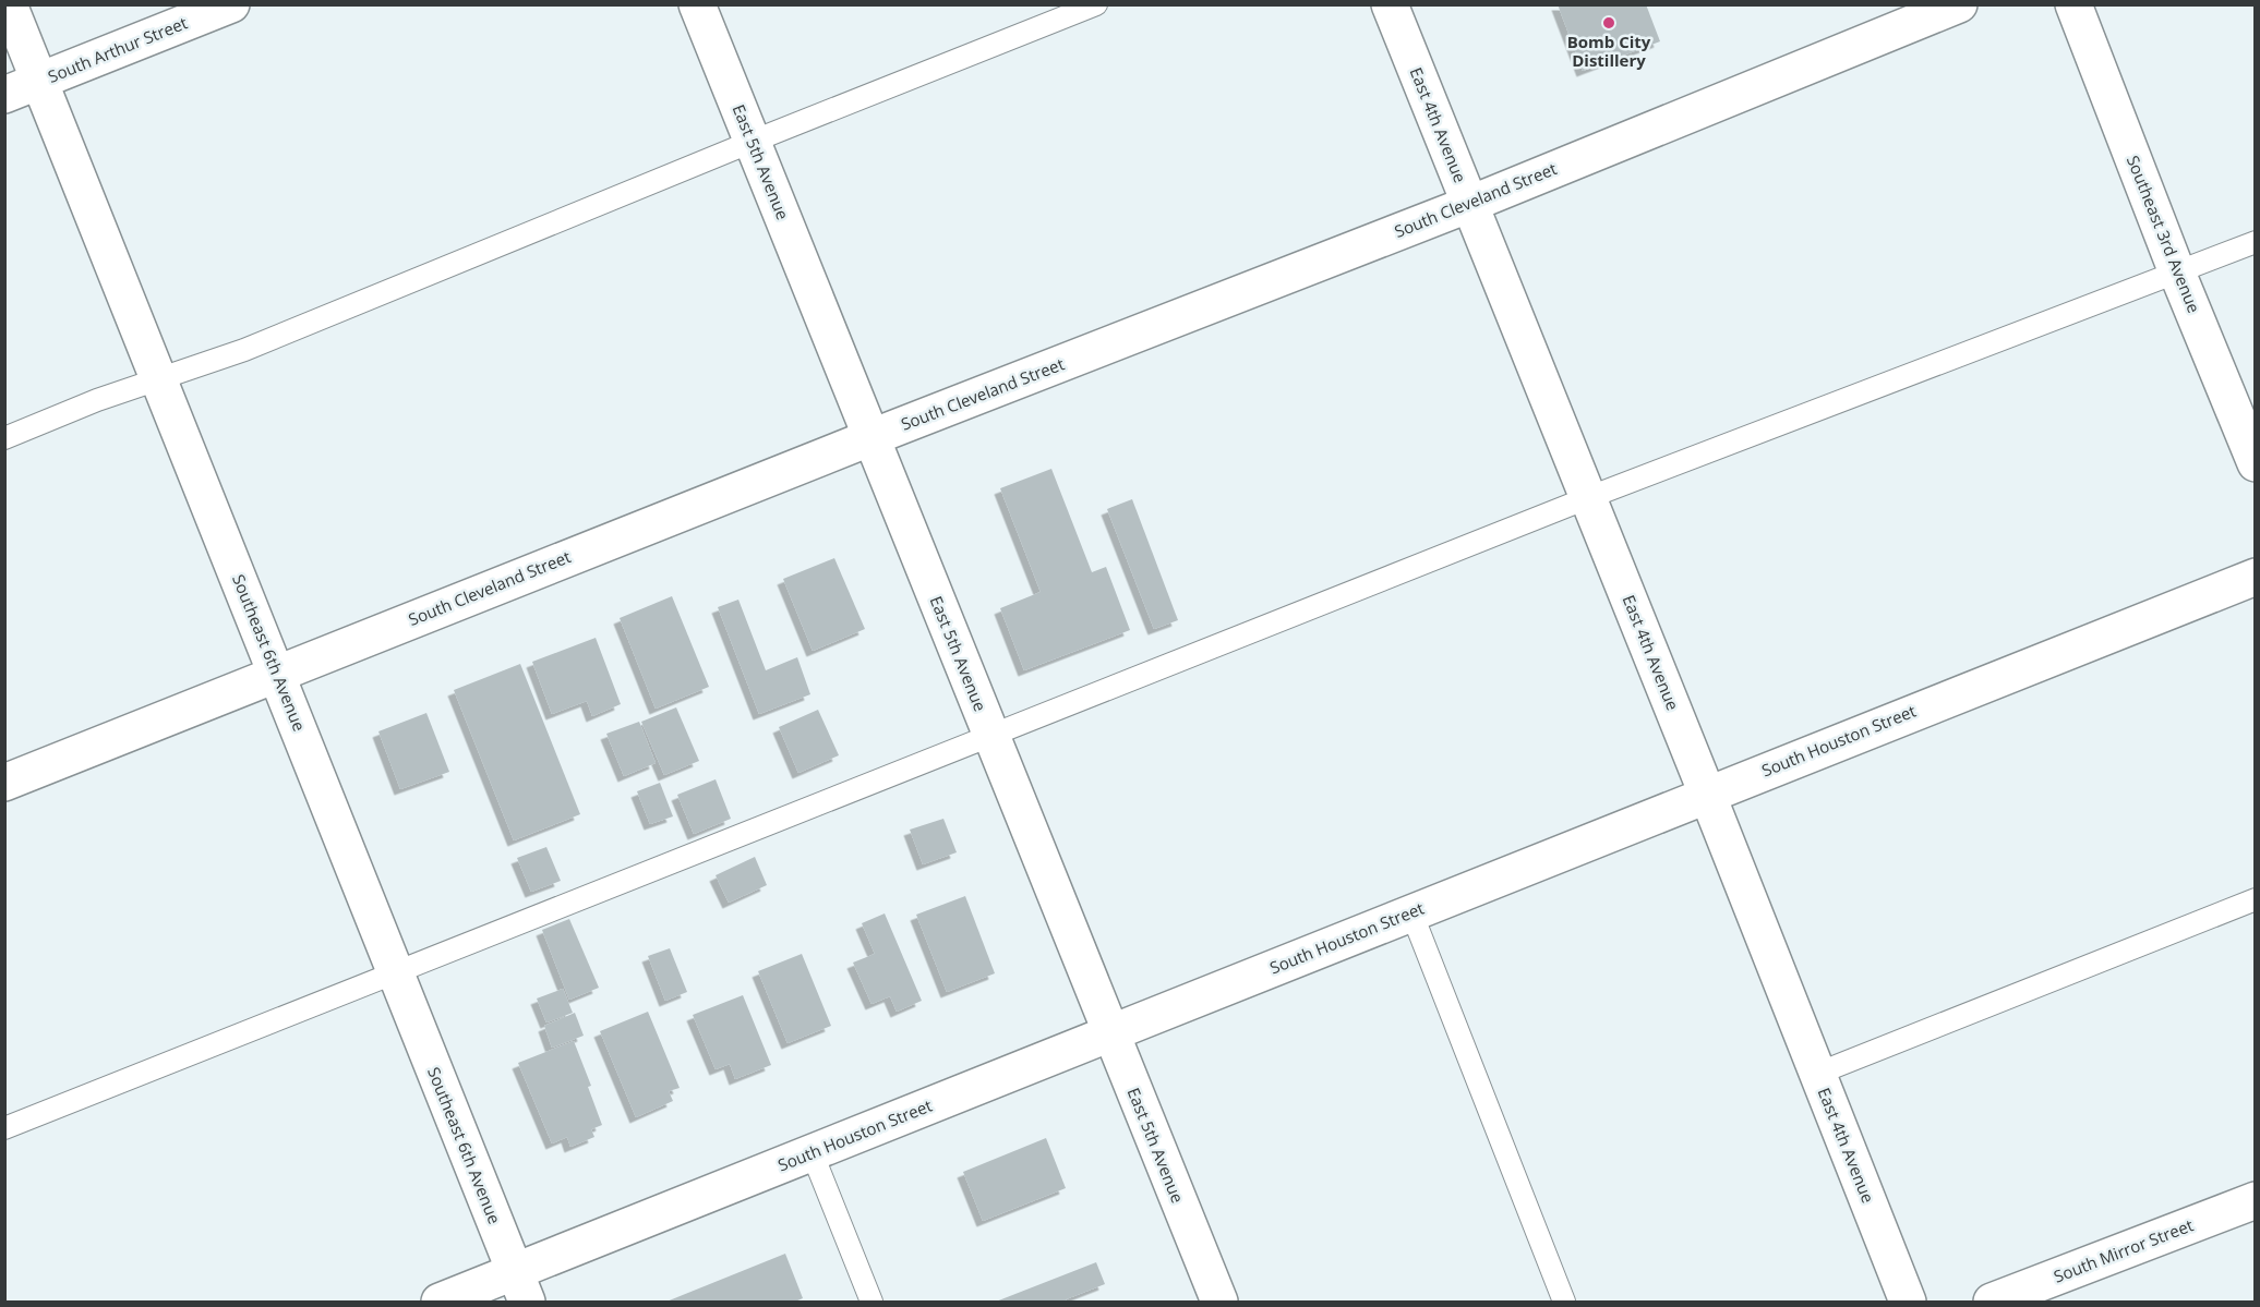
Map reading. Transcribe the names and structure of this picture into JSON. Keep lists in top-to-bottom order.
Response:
{
  "streets": {
    "street": [
      "South Arthur Street",
      "East 4th Avenue",
      "East 5th Avenue",
      "South Cleveland Street",
      "Southeast 3rd Avenue",
      "Southeast 6th Avenue",
      "South Houston Street",
      "South Mirror Street"
    ]
  },
  "crossings": [
    ["South Arthur Street", "Southeast 6th Avenue"],
    ["East 4th Avenue", "South Cleveland Street"],
    ["East 4th Avenue", "South Houston Street"],
    ["East 5th Avenue", "South Cleveland Street"],
    ["East 5th Avenue", "South Houston Street"],
    ["South Cleveland Street", "Southeast 6th Avenue"],
    ["Southeast 6th Avenue", "South Houston Street"]
  ],
  "places": ["Bomb City Distillery"]
}
